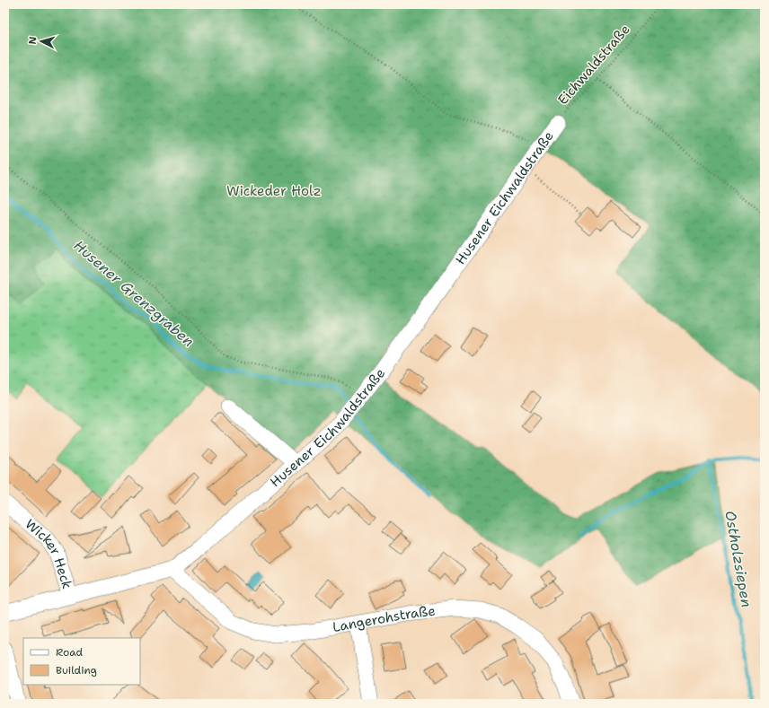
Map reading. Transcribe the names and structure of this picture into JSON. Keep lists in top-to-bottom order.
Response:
{
  "streets": {
    "street": ["Husener Eichwaldstraße", "Wicker Heck", "Langerohstraße"],
    "path": ["Eichwaldstraße"]
  },
  "crossings": [
    ["Eichwaldstraße", "Husener Eichwaldstraße"],
    ["Husener Eichwaldstraße", "Wicker Heck"],
    ["Husener Eichwaldstraße", "Langerohstraße"]
  ],
  "water": ["Husener Grenzgraben", "Ostholzsiepen"],
  "parks": ["Wickeder Holz"],
  "legend": ["Road", "Building"],
  "north": "left"
}
